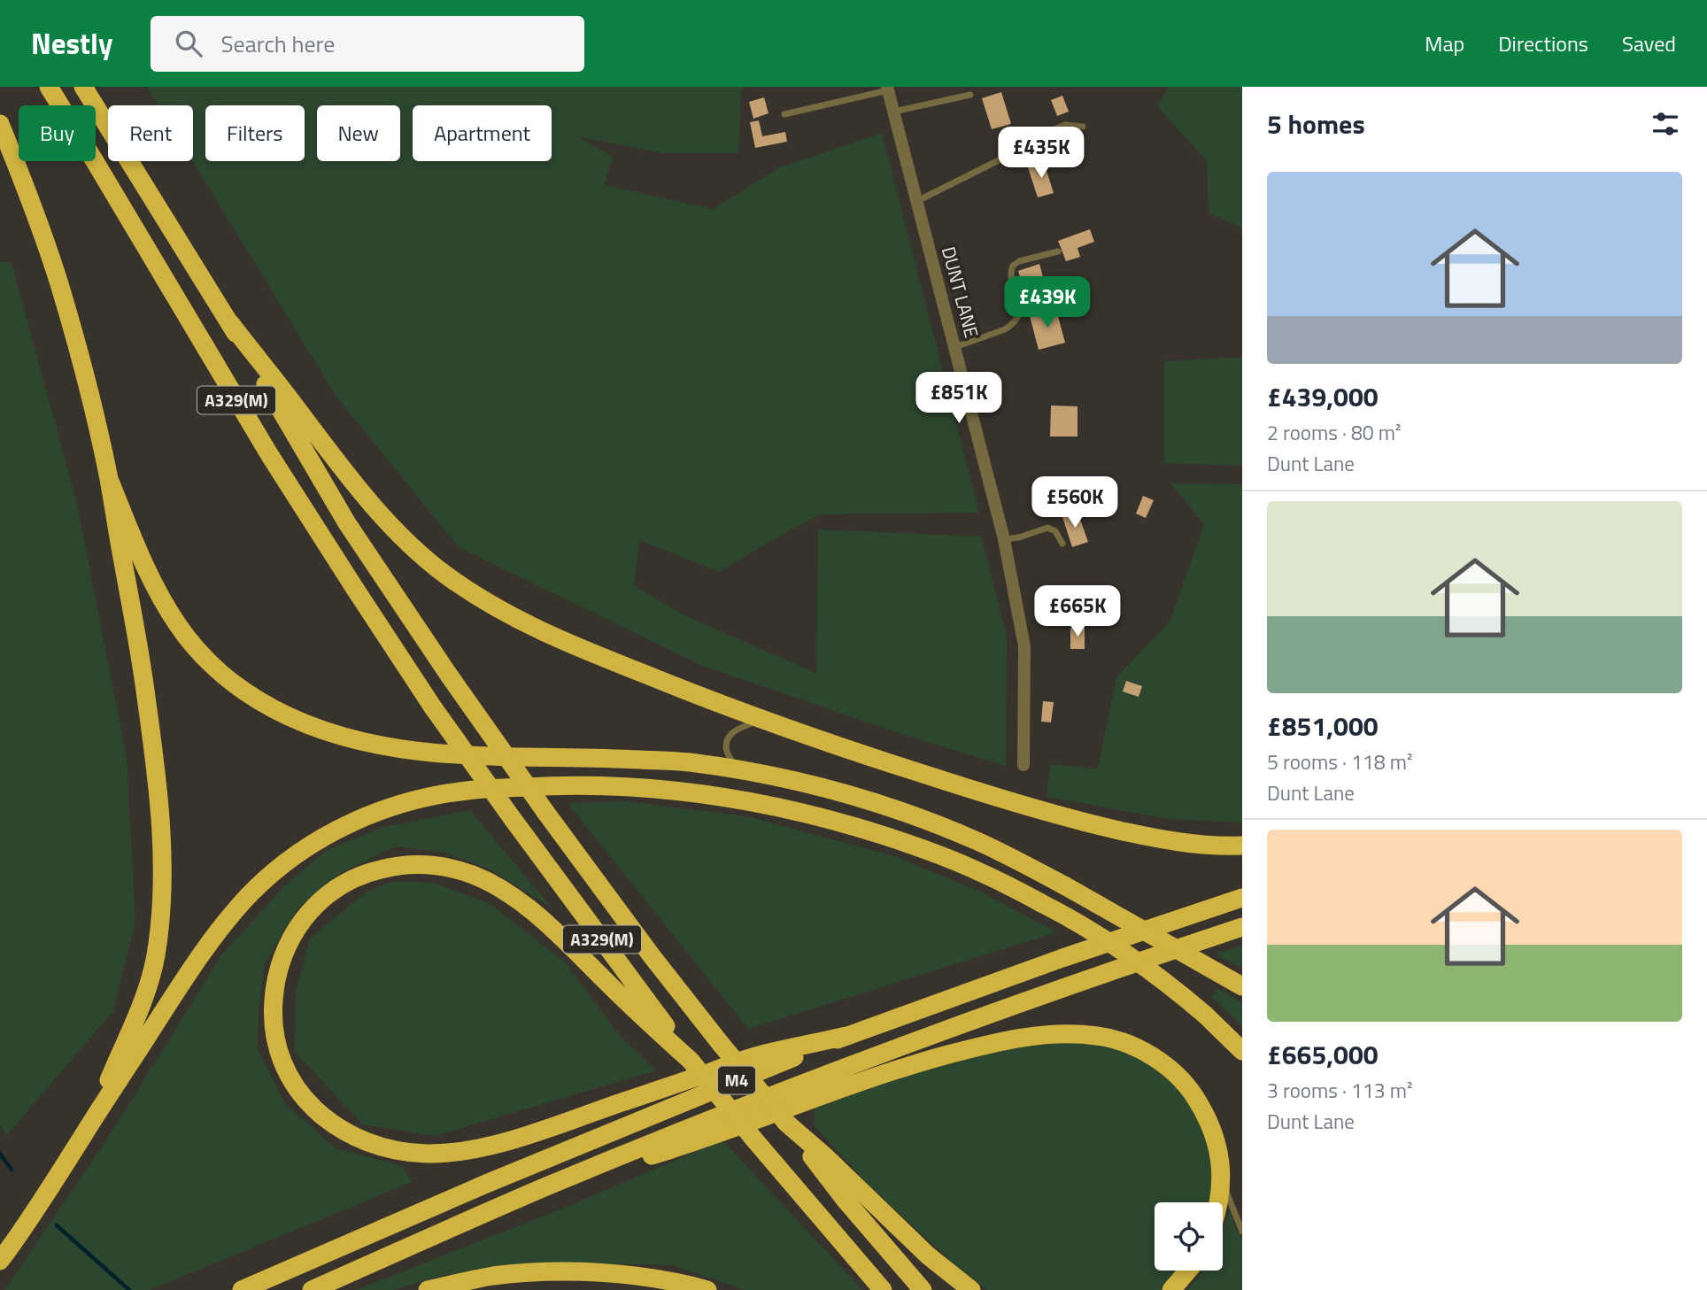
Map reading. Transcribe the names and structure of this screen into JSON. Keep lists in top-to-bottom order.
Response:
{
  "streets": {
    "highway": ["A329(M)", "M4"],
    "street": ["DUNT LANE"]
  },
  "page": {
    "header": "Nestly",
    "search": "Search here",
    "nav": ["Map", "Directions", "Saved"],
    "heading": "5 homes",
    "chip": [
      "Buy",
      "Rent",
      "Filters",
      "New",
      "Apartment"
    ],
    "price": [
      "£435K",
      "£439K",
      "£851K",
      "£560K",
      "£665K"
    ],
    "list": [
      {
        "name": "£439,000",
        "note": "2 rooms · 80 m² · Dunt Lane"
      },
      {
        "name": "£851,000",
        "note": "5 rooms · 118 m² · Dunt Lane"
      },
      {
        "name": "£665,000",
        "note": "3 rooms · 113 m² · Dunt Lane"
      }
    ]
  }
}
